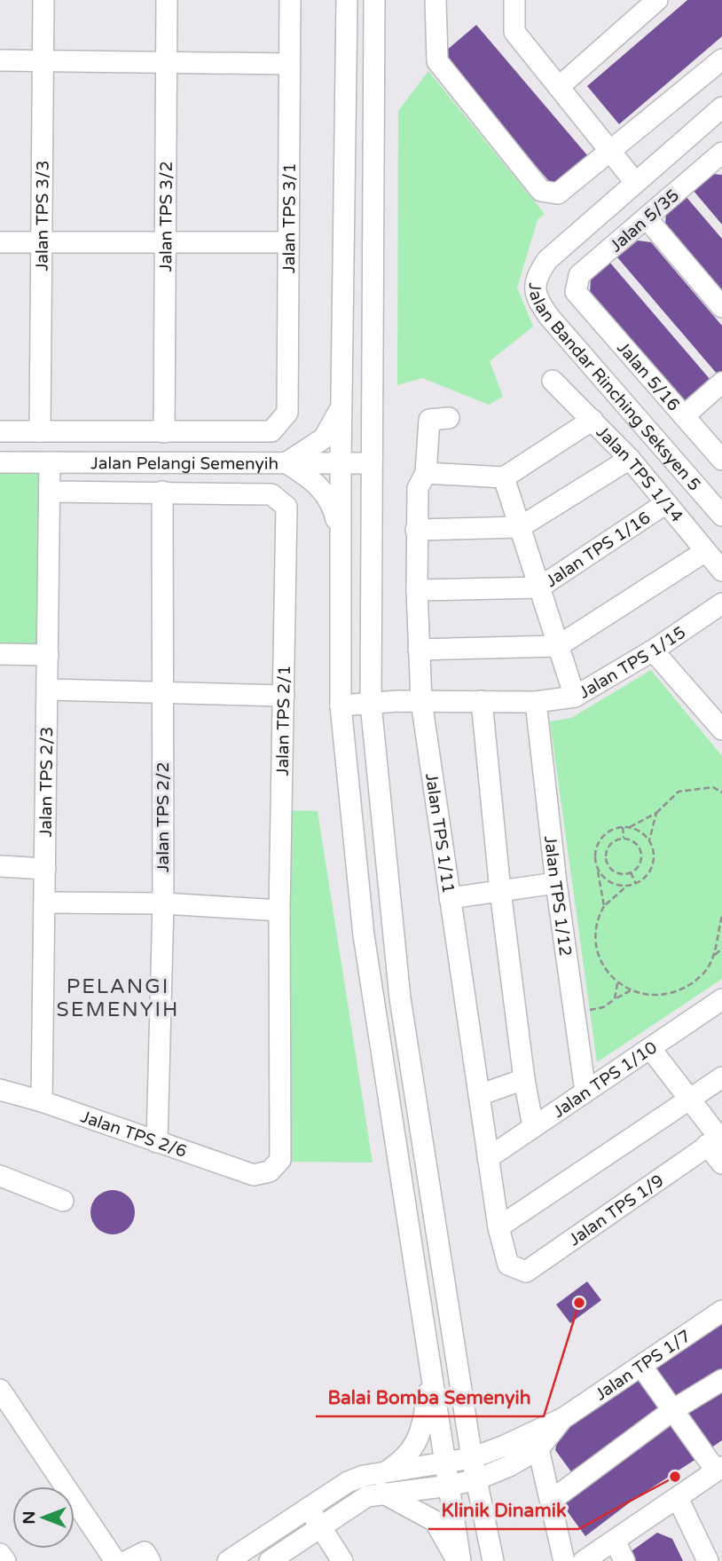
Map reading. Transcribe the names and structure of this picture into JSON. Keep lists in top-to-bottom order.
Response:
{
  "streets": {
    "street": [
      "Jalan TPS 3/3",
      "Jalan TPS 3/2",
      "Jalan TPS 3/1",
      "Jalan 5/35",
      "Jalan 5/16",
      "Jalan Bandar Rinching Seksyen 5",
      "Jalan Pelangi Semenyih",
      "Jalan TPS 1/14",
      "Jalan TPS 1/16",
      "Jalan TPS 1/15",
      "Jalan TPS 2/1",
      "Jalan TPS 2/3",
      "Jalan TPS 2/2",
      "Jalan TPS 1/11",
      "Jalan TPS 1/12",
      "Jalan TPS 1/10",
      "Jalan TPS 2/6",
      "Jalan TPS 1/9",
      "Jalan TPS 1/7"
    ]
  },
  "crossings": [
    ["Jalan TPS 3/2", "Jalan TPS 3/1"],
    ["Jalan 5/35", "Jalan 5/16"],
    ["Jalan Pelangi Semenyih", "Jalan TPS 2/3"],
    ["Jalan TPS 1/14", "Jalan TPS 1/16"],
    ["Jalan TPS 1/16", "Jalan TPS 1/11"],
    ["Jalan TPS 1/15", "Jalan TPS 1/11"],
    ["Jalan TPS 1/15", "Jalan TPS 1/12"],
    ["Jalan TPS 2/1", "Jalan TPS 2/3"],
    ["Jalan TPS 2/1", "Jalan TPS 2/2"],
    ["Jalan TPS 2/1", "Jalan TPS 2/6"],
    ["Jalan TPS 2/3", "Jalan TPS 2/6"],
    ["Jalan TPS 2/2", "Jalan TPS 2/6"],
    ["Jalan TPS 1/11", "Jalan TPS 1/10"],
    ["Jalan TPS 1/11", "Jalan TPS 1/9"],
    ["Jalan TPS 1/12", "Jalan TPS 1/10"]
  ],
  "districts": ["PELANGI SEMENYIH"],
  "places": ["Balai Bomba Semenyih", "Klinik Dinamik"],
  "north": "left"
}
